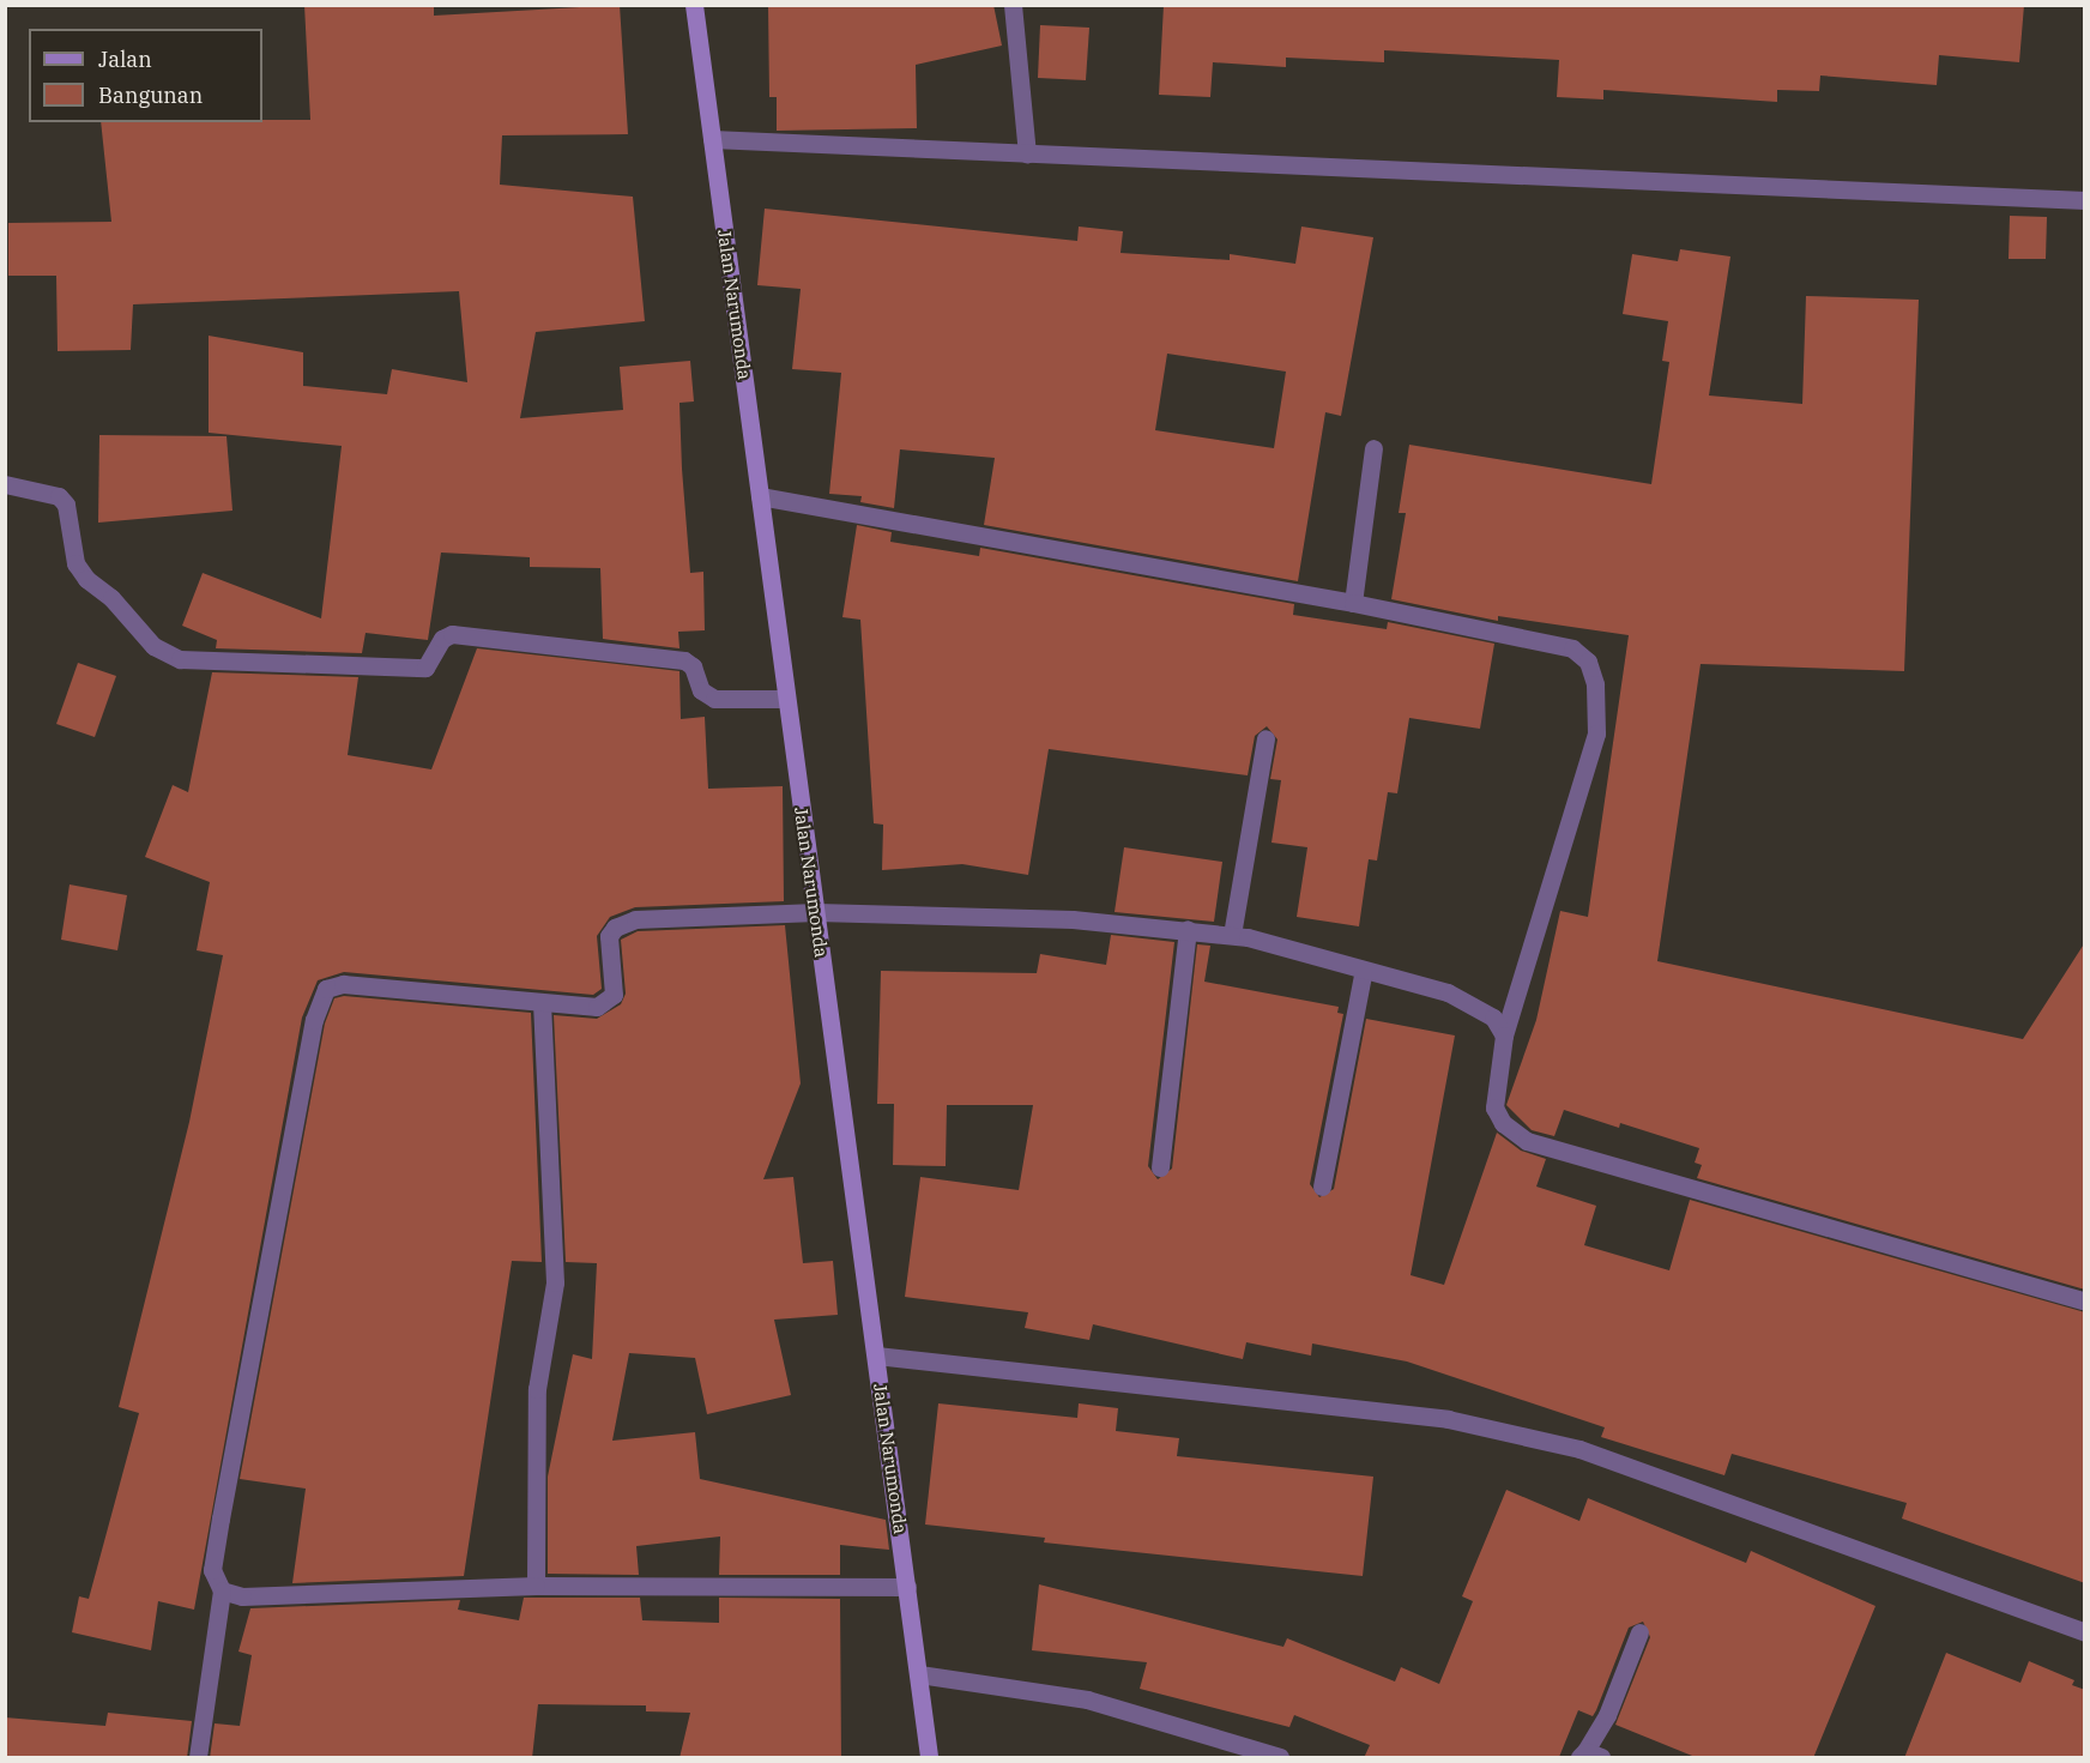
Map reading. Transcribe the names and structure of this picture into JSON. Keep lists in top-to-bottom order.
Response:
{
  "streets": {
    "street": ["Jalan Narumonda"]
  },
  "legend": ["Jalan", "Bangunan"]
}
